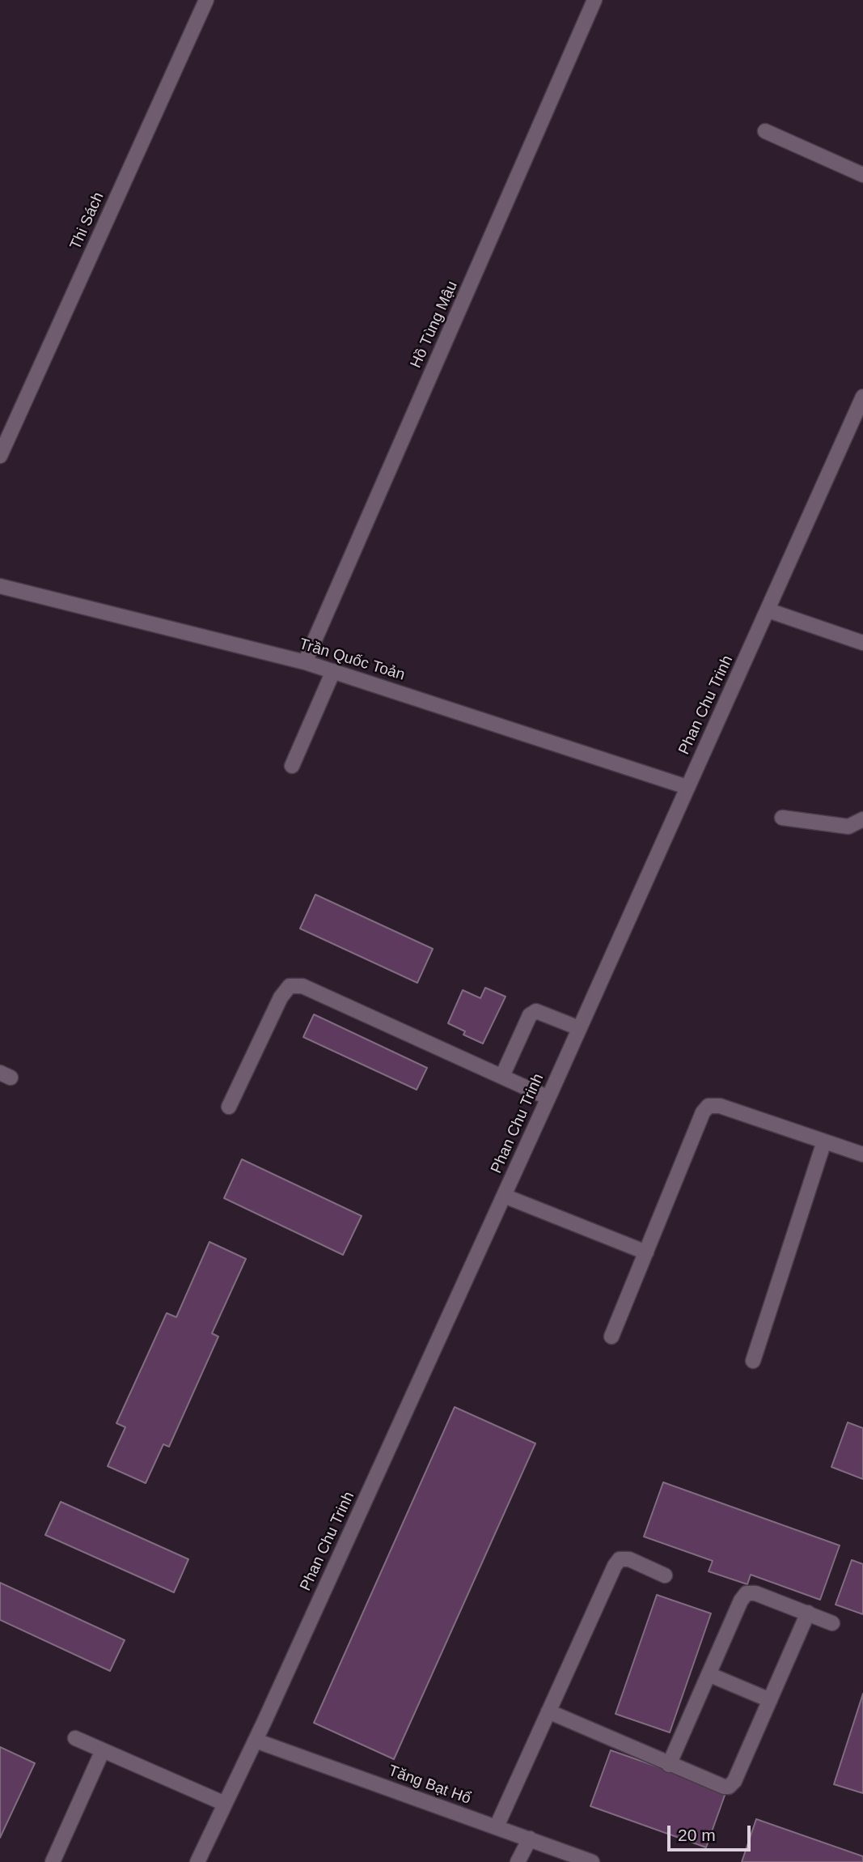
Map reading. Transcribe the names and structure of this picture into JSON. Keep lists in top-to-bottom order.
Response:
{
  "streets": {
    "street": [
      "Thi Sách",
      "Hồ Tùng Mậu",
      "Trần Quốc Toản",
      "Phan Chu Trinh",
      "Tăng Bạt Hổ"
    ]
  },
  "crossings": [
    ["Hồ Tùng Mậu", "Trần Quốc Toản"],
    ["Trần Quốc Toản", "Phan Chu Trinh"],
    ["Phan Chu Trinh", "Tăng Bạt Hổ"]
  ],
  "scale_bar": "20 m"
}
